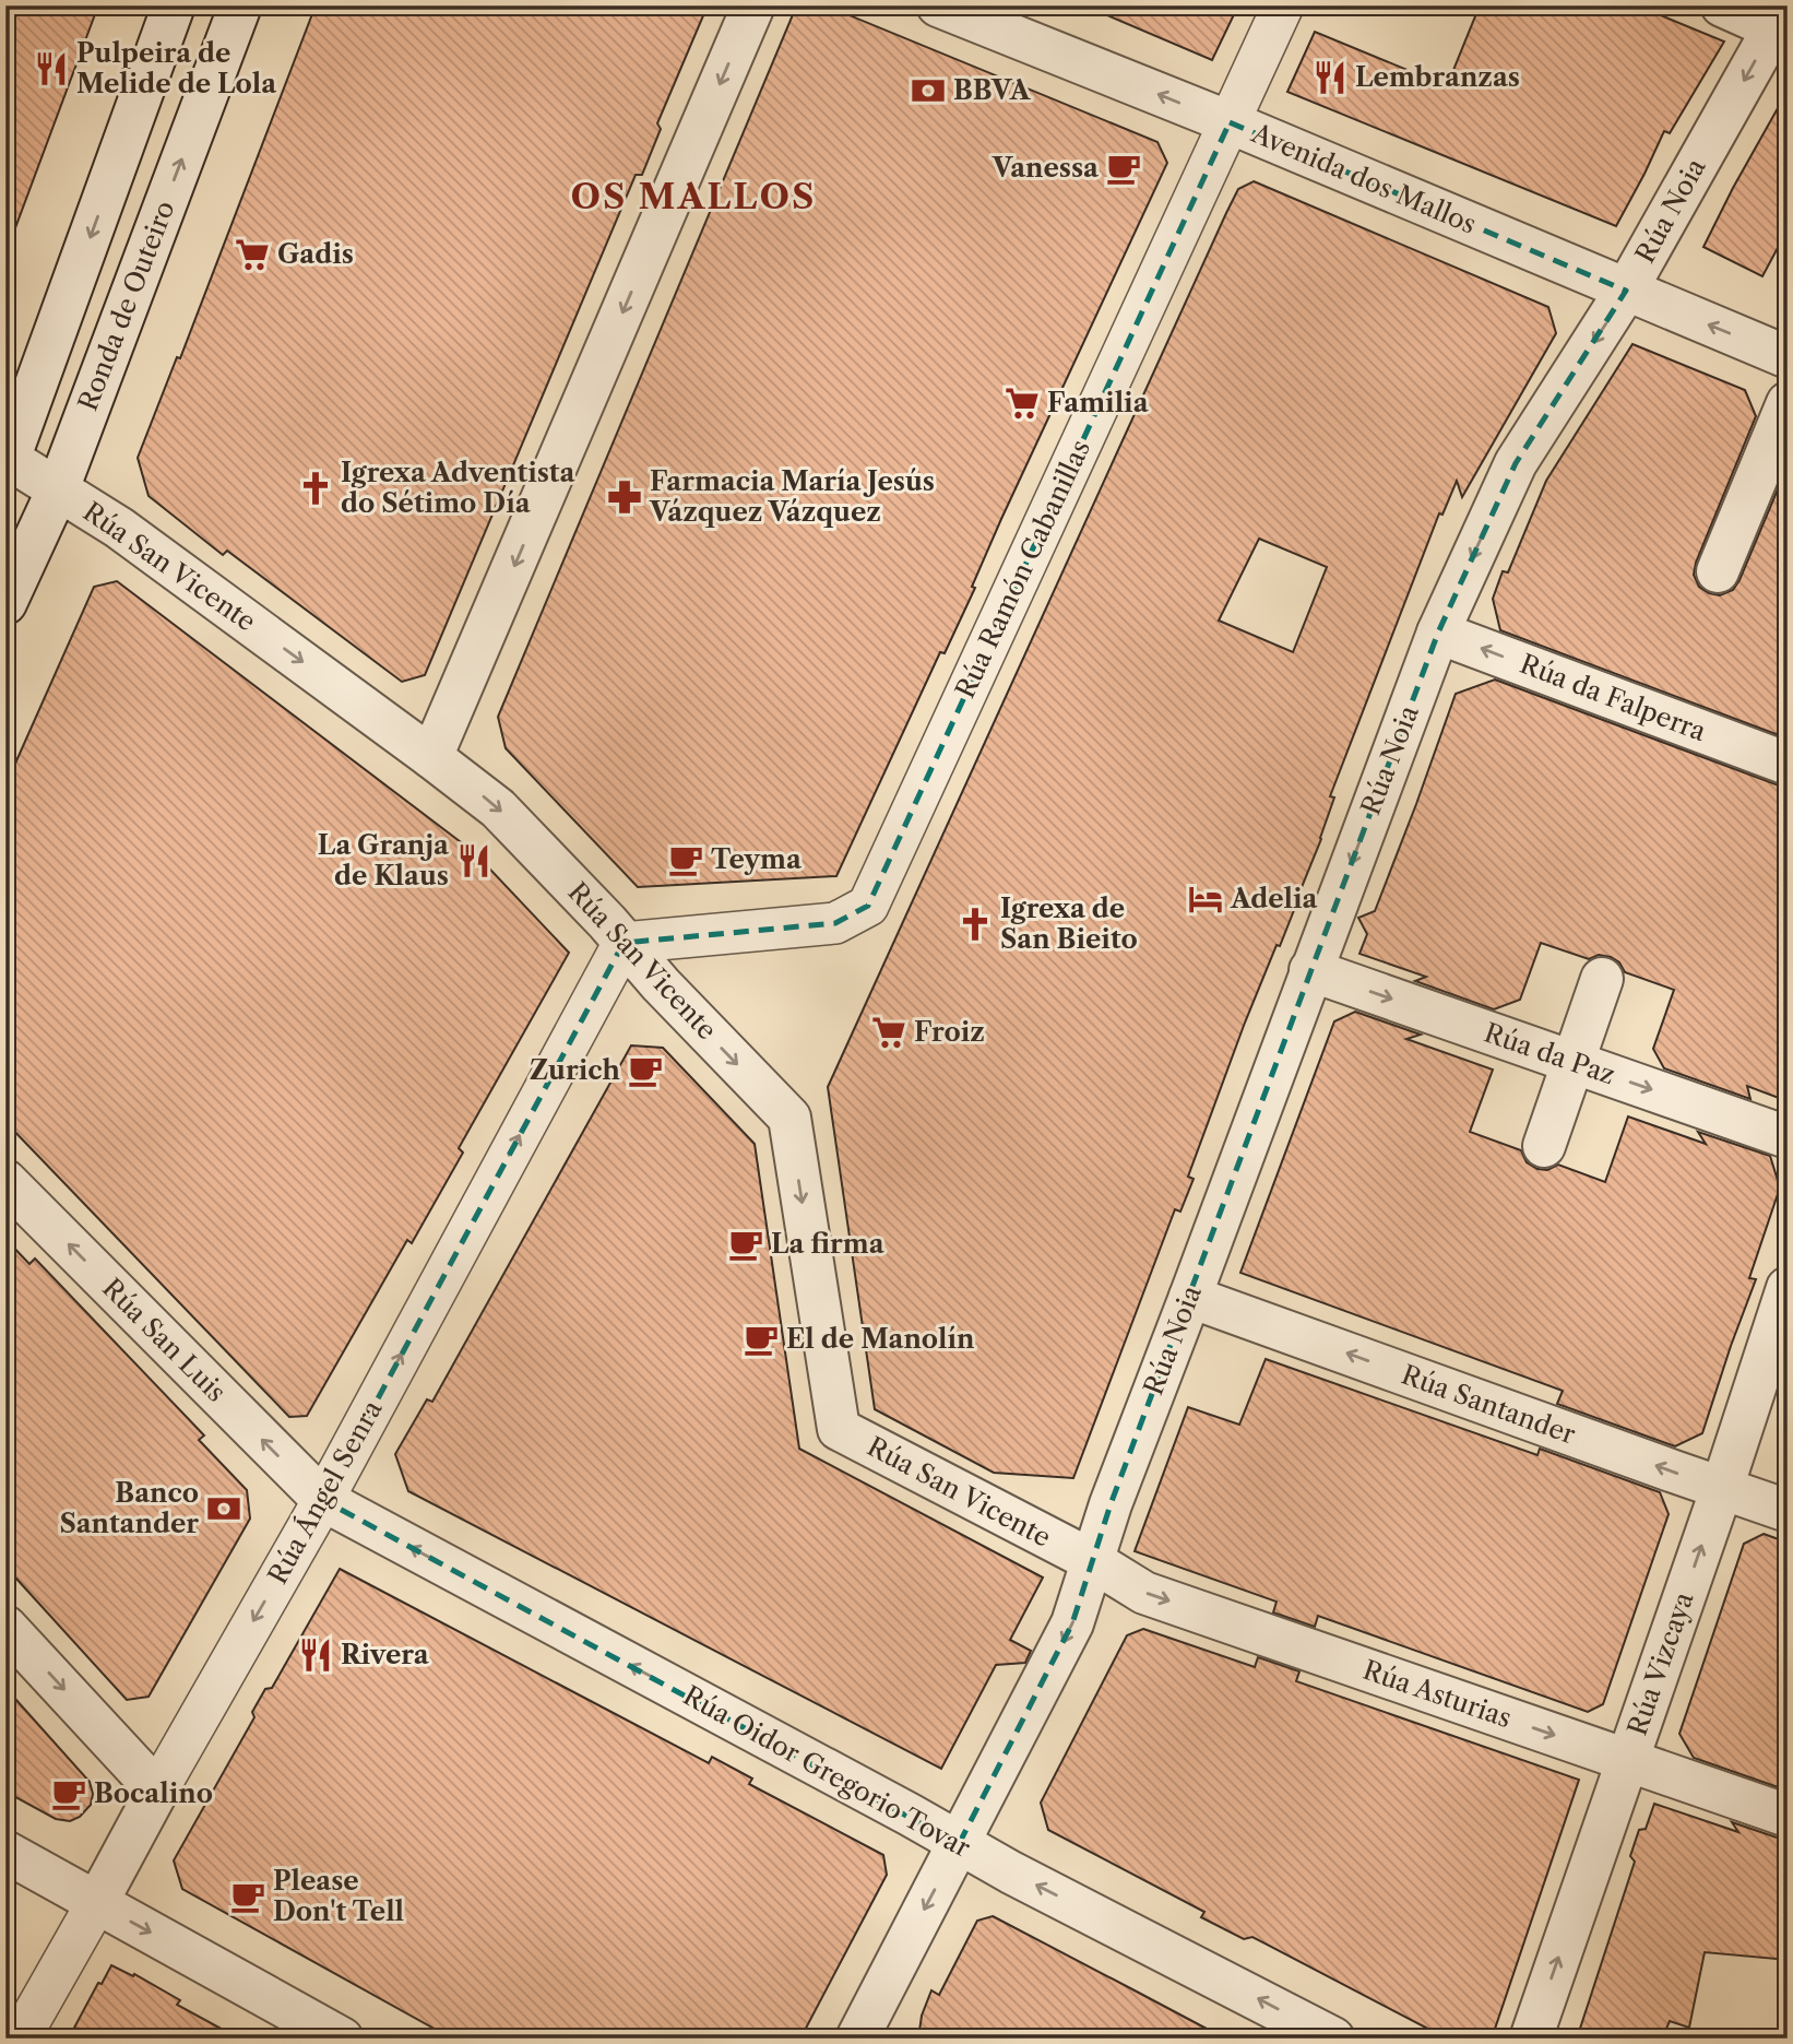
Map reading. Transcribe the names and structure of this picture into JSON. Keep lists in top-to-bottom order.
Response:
{
  "streets": {
    "street": [
      "Avenida dos Mallos",
      "Rúa Noia",
      "Ronda de Outeiro",
      "Rúa San Vicente",
      "Rúa Ramón Cabanillas",
      "Rúa da Falperra",
      "Rúa da Paz",
      "Rúa San Luis",
      "Rúa Santander",
      "Rúa Ángel Senra",
      "Rúa Vizcaya",
      "Rúa Asturias",
      "Rúa Oidor Gregorio Tovar"
    ]
  },
  "crossings": [
    ["Avenida dos Mallos", "Rúa Noia"],
    ["Avenida dos Mallos", "Rúa Ramón Cabanillas"],
    ["Rúa Noia", "Rúa San Vicente"],
    ["Rúa Noia", "Rúa da Falperra"],
    ["Rúa Noia", "Rúa da Paz"],
    ["Rúa Noia", "Rúa Santander"],
    ["Rúa Noia", "Rúa Asturias"],
    ["Rúa Noia", "Rúa Oidor Gregorio Tovar"],
    ["Ronda de Outeiro", "Rúa San Vicente"],
    ["Rúa San Vicente", "Rúa Ramón Cabanillas"],
    ["Rúa San Vicente", "Rúa Ángel Senra"],
    ["Rúa San Vicente", "Rúa Asturias"],
    ["Rúa Ramón Cabanillas", "Rúa Ángel Senra"],
    ["Rúa San Luis", "Rúa Ángel Senra"],
    ["Rúa San Luis", "Rúa Oidor Gregorio Tovar"],
    ["Rúa Santander", "Rúa Vizcaya"],
    ["Rúa Ángel Senra", "Rúa Oidor Gregorio Tovar"],
    ["Rúa Vizcaya", "Rúa Asturias"]
  ],
  "one_way": [
    "Avenida dos Mallos",
    "Rúa Noia",
    "Rúa San Vicente",
    "Rúa da Falperra",
    "Rúa da Paz",
    "Rúa San Luis",
    "Rúa Santander",
    "Rúa Vizcaya",
    "Rúa Asturias",
    "Rúa Oidor Gregorio Tovar"
  ],
  "districts": ["OS MALLOS"],
  "places": {
    "restaurant": [
      "Pulpeira de Melide de Lola",
      "Lembranzas",
      "La Granja de Klaus",
      "Rivera"
    ],
    "bank": ["BBVA", "Banco Santander"],
    "cafe": [
      "Vanessa",
      "Teyma",
      "Zurich",
      "La firma",
      "El de Manolín",
      "Bocalino",
      "Please Don't Tell"
    ],
    "supermarket": ["Gadis", "Familia", "Froiz"],
    "church": ["Igrexa Adventista do Sétimo Día", "Igrexa de San Bieito"],
    "pharmacy": ["Farmacia María Jesús Vázquez Vázquez"],
    "hotel": ["Adelia"]
  }
}
